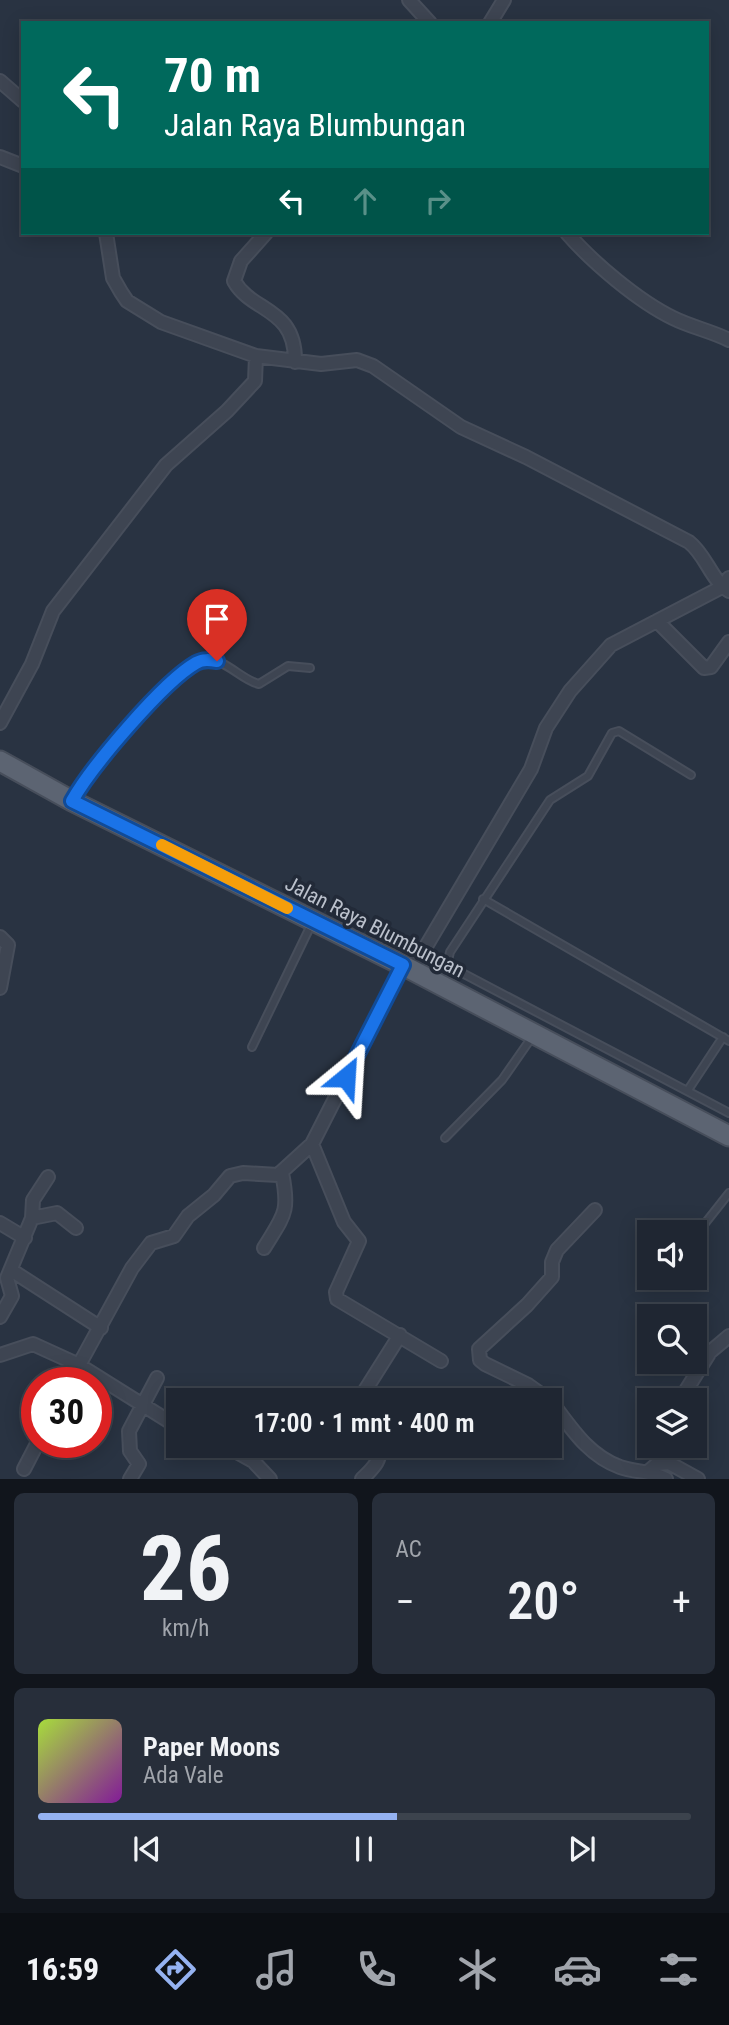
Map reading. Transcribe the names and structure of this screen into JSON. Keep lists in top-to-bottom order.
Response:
{
  "streets": {
    "main road": ["Jalan Raya Blumbungan"]
  },
  "page": {
    "turn": ["70 m", "Jalan Raya Blumbungan"],
    "limit": "30",
    "trip": "17:00 · 1 mnt · 400 m",
    "tile": [
      ["26", "km/h"],
      "AC"
    ],
    "heat": ["−", "20°", "+"],
    "song": ["Paper Moons", "Ada Vale"],
    "tabs": "16:59"
  }
}
